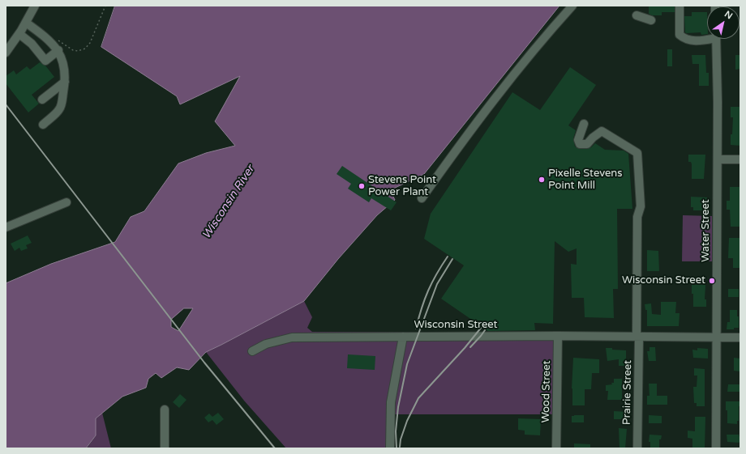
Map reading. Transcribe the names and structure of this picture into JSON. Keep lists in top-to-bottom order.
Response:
{
  "streets": {
    "street": [
      "Water Street",
      "Wisconsin Street",
      "Wood Street",
      "Prairie Street"
    ]
  },
  "crossings": [
    ["Water Street", "Wisconsin Street"],
    ["Wisconsin Street", "Wood Street"],
    ["Wisconsin Street", "Prairie Street"]
  ],
  "water": ["Wisconsin River"],
  "places": ["Pixelle Stevens Point Mill", "Stevens Point Power Plant", "Wisconsin Street"],
  "north": "top right"
}
